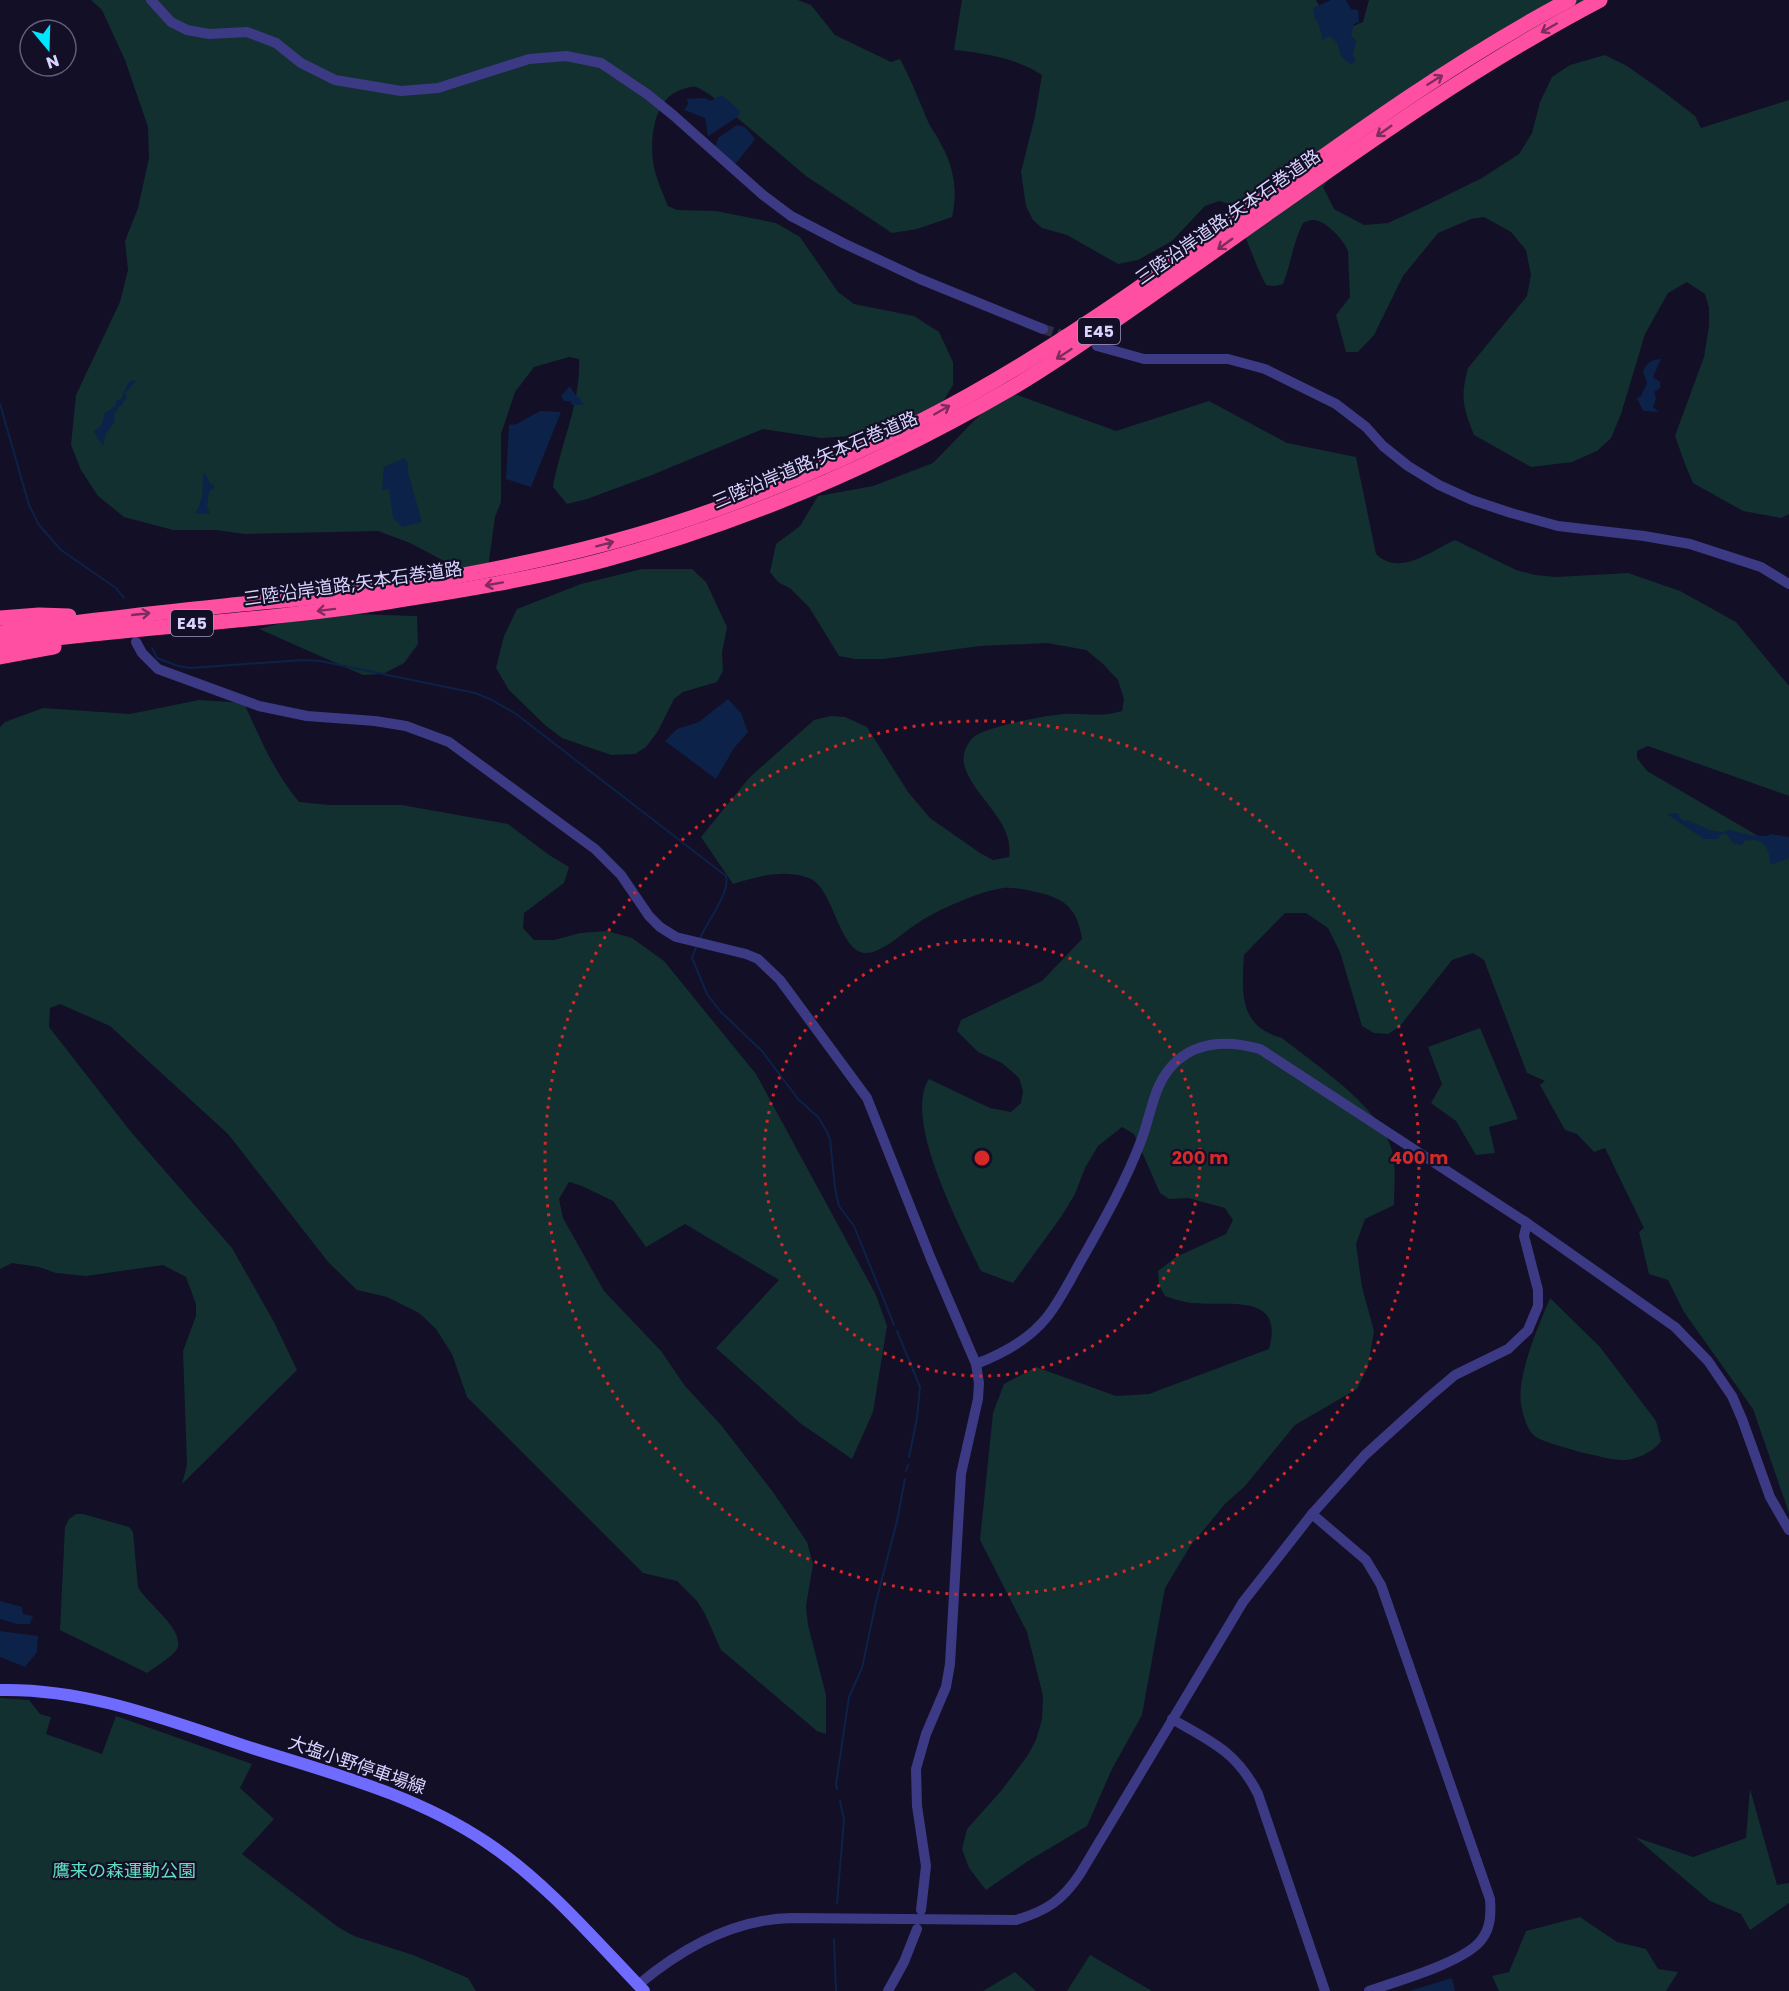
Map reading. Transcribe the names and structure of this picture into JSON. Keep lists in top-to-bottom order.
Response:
{
  "streets": {
    "highway": ["三陸沿岸道路;矢本石巻道路", "E45"],
    "main road": ["大塩小野停車場線"]
  },
  "parks": ["鷹来の森運動公園"],
  "north": "bottom",
  "rings": ["200 m", "400 m"]
}
